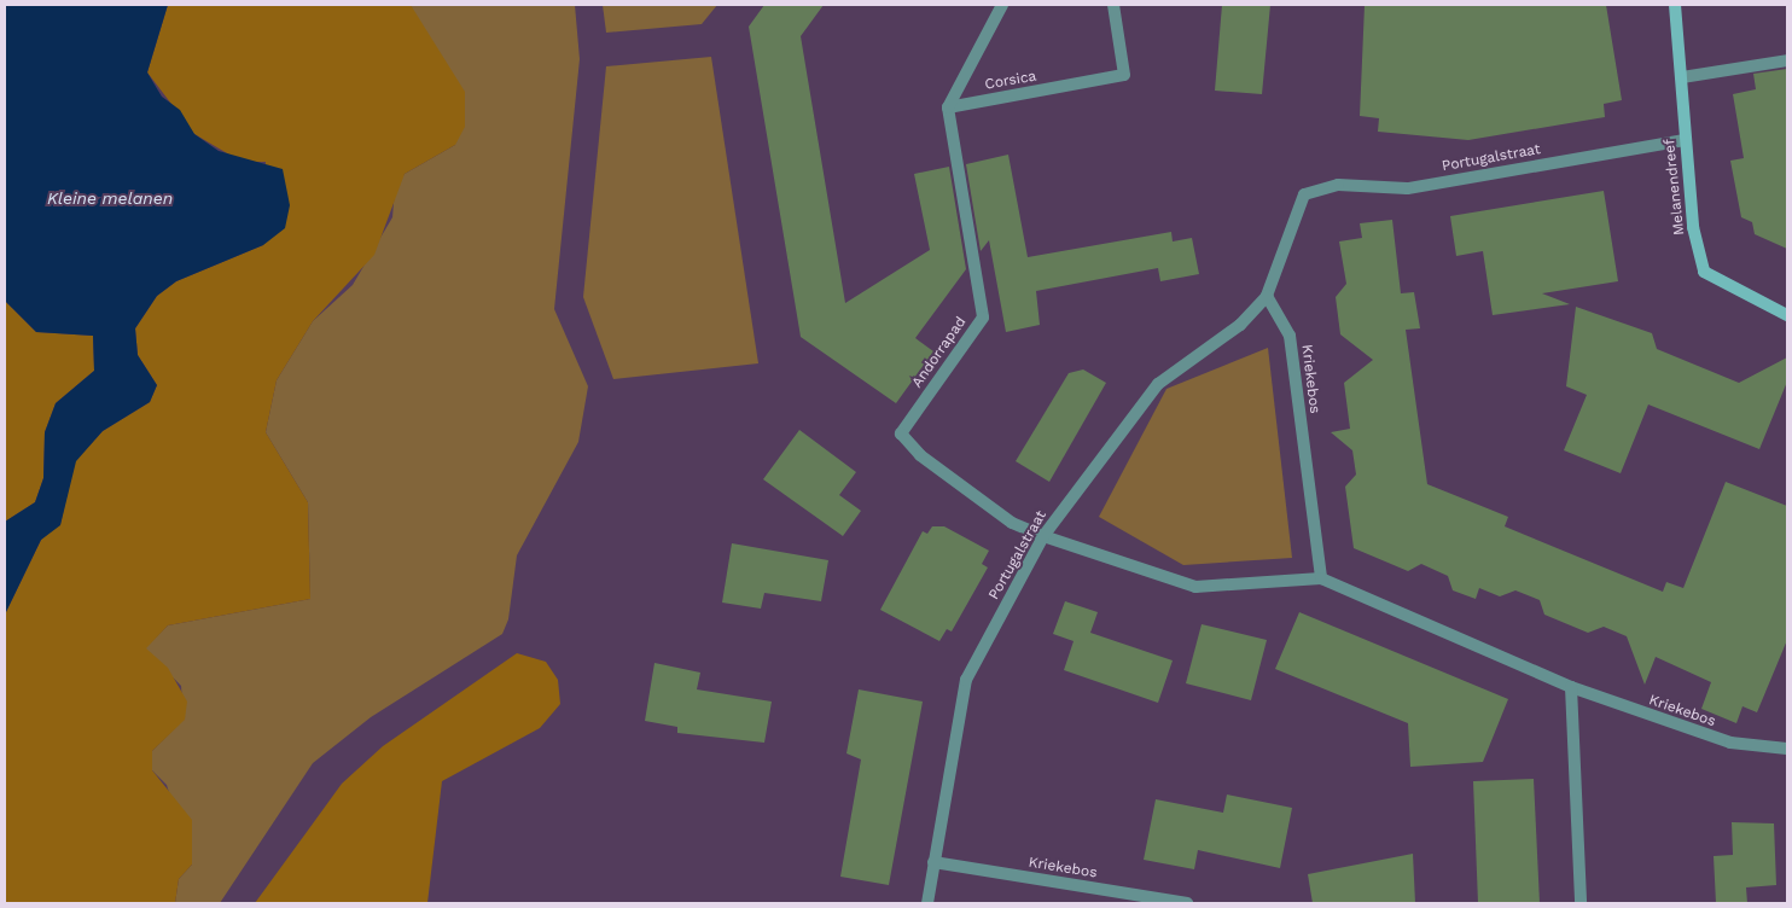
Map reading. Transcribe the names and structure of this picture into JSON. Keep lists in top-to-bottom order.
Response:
{
  "streets": {
    "street": [
      "Corsica",
      "Portugalstraat",
      "Melanendreef",
      "Andorrapad",
      "Kriekebos"
    ]
  },
  "crossings": [
    ["Corsica", "Andorrapad"],
    ["Portugalstraat", "Melanendreef"],
    ["Portugalstraat", "Andorrapad"],
    ["Portugalstraat", "Kriekebos"],
    ["Andorrapad", "Kriekebos"]
  ],
  "water": ["Kleine melanen"]
}
